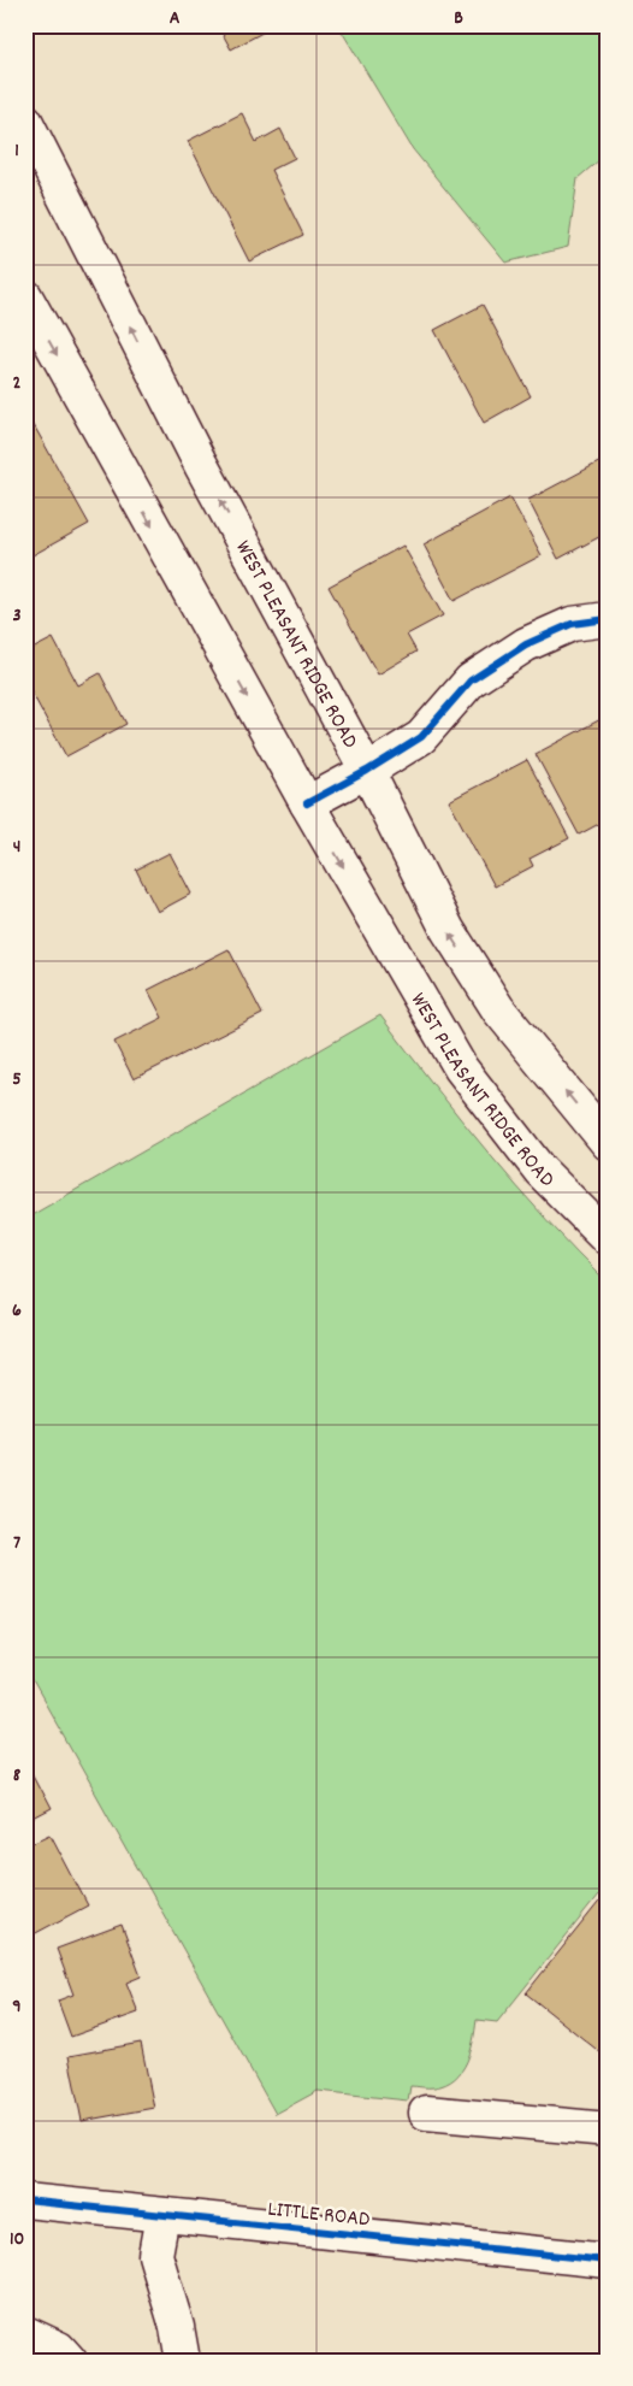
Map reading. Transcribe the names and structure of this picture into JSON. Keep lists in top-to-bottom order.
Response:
{
  "streets": {
    "main road": ["WEST PLEASANT RIDGE ROAD", "LITTLE ROAD"]
  },
  "grid": {
    "columns": ["A", "B"],
    "rows": [
      "1",
      "2",
      "3",
      "4",
      "5",
      "6",
      "7",
      "8",
      "9",
      "10"
    ]
  }
}
